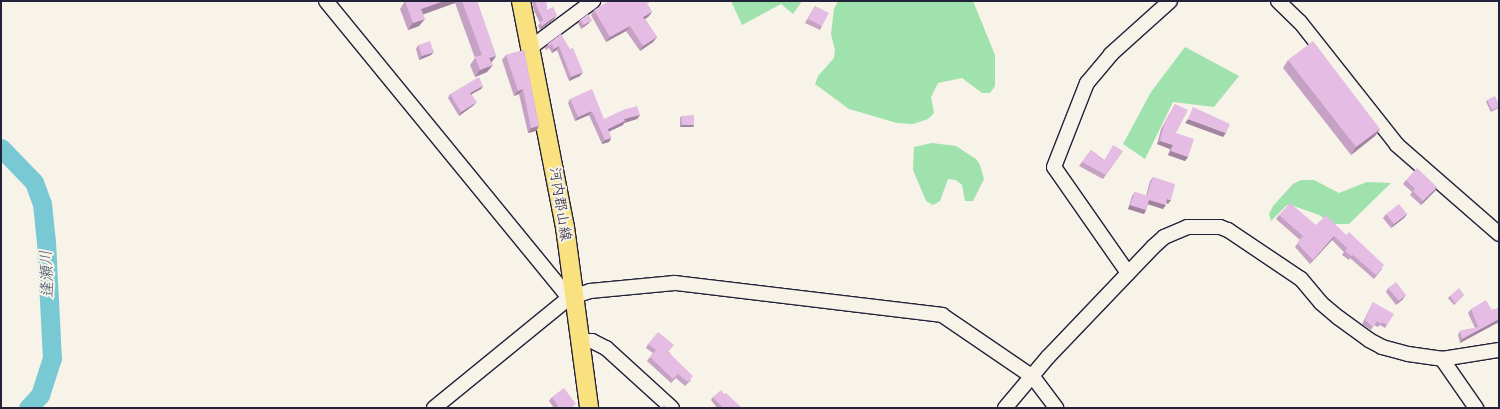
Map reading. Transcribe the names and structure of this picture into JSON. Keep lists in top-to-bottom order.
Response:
{
  "streets": {
    "main road": ["河内郡山線"]
  },
  "water": ["逢瀬川"]
}
